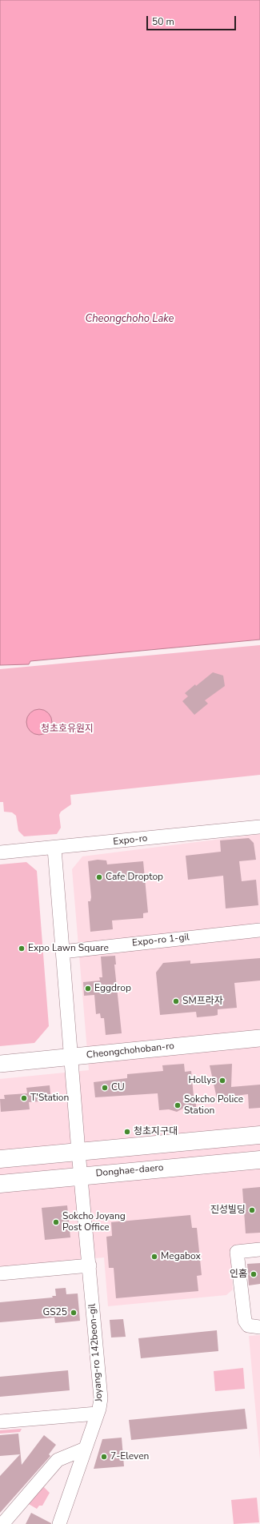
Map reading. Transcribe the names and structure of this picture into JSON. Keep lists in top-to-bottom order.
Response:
{
  "streets": {
    "main road": ["Donghae-daero"],
    "street": [
      "Expo-ro",
      "Expo-ro 1-gil",
      "Cheongchohoban-ro",
      "Joyang-ro 142beon-gil"
    ]
  },
  "crossings": [
    ["Expo-ro", "Joyang-ro 142beon-gil"],
    ["Expo-ro 1-gil", "Joyang-ro 142beon-gil"],
    ["Cheongchohoban-ro", "Joyang-ro 142beon-gil"],
    ["Donghae-daero", "Joyang-ro 142beon-gil"]
  ],
  "water": ["Cheongchoho Lake"],
  "parks": ["청초호유원지"],
  "places": [
    "Cafe Droptop",
    "Expo Lawn Square",
    "Eggdrop",
    "SM프라자",
    "Hollys",
    "CU",
    "T'Station",
    "Sokcho Police Station",
    "청초지구대",
    "진성빌딩",
    "Sokcho Joyang Post Office",
    "Megabox",
    "인홈",
    "GS25",
    "7-Eleven"
  ],
  "scale_bar": "50 m"
}
